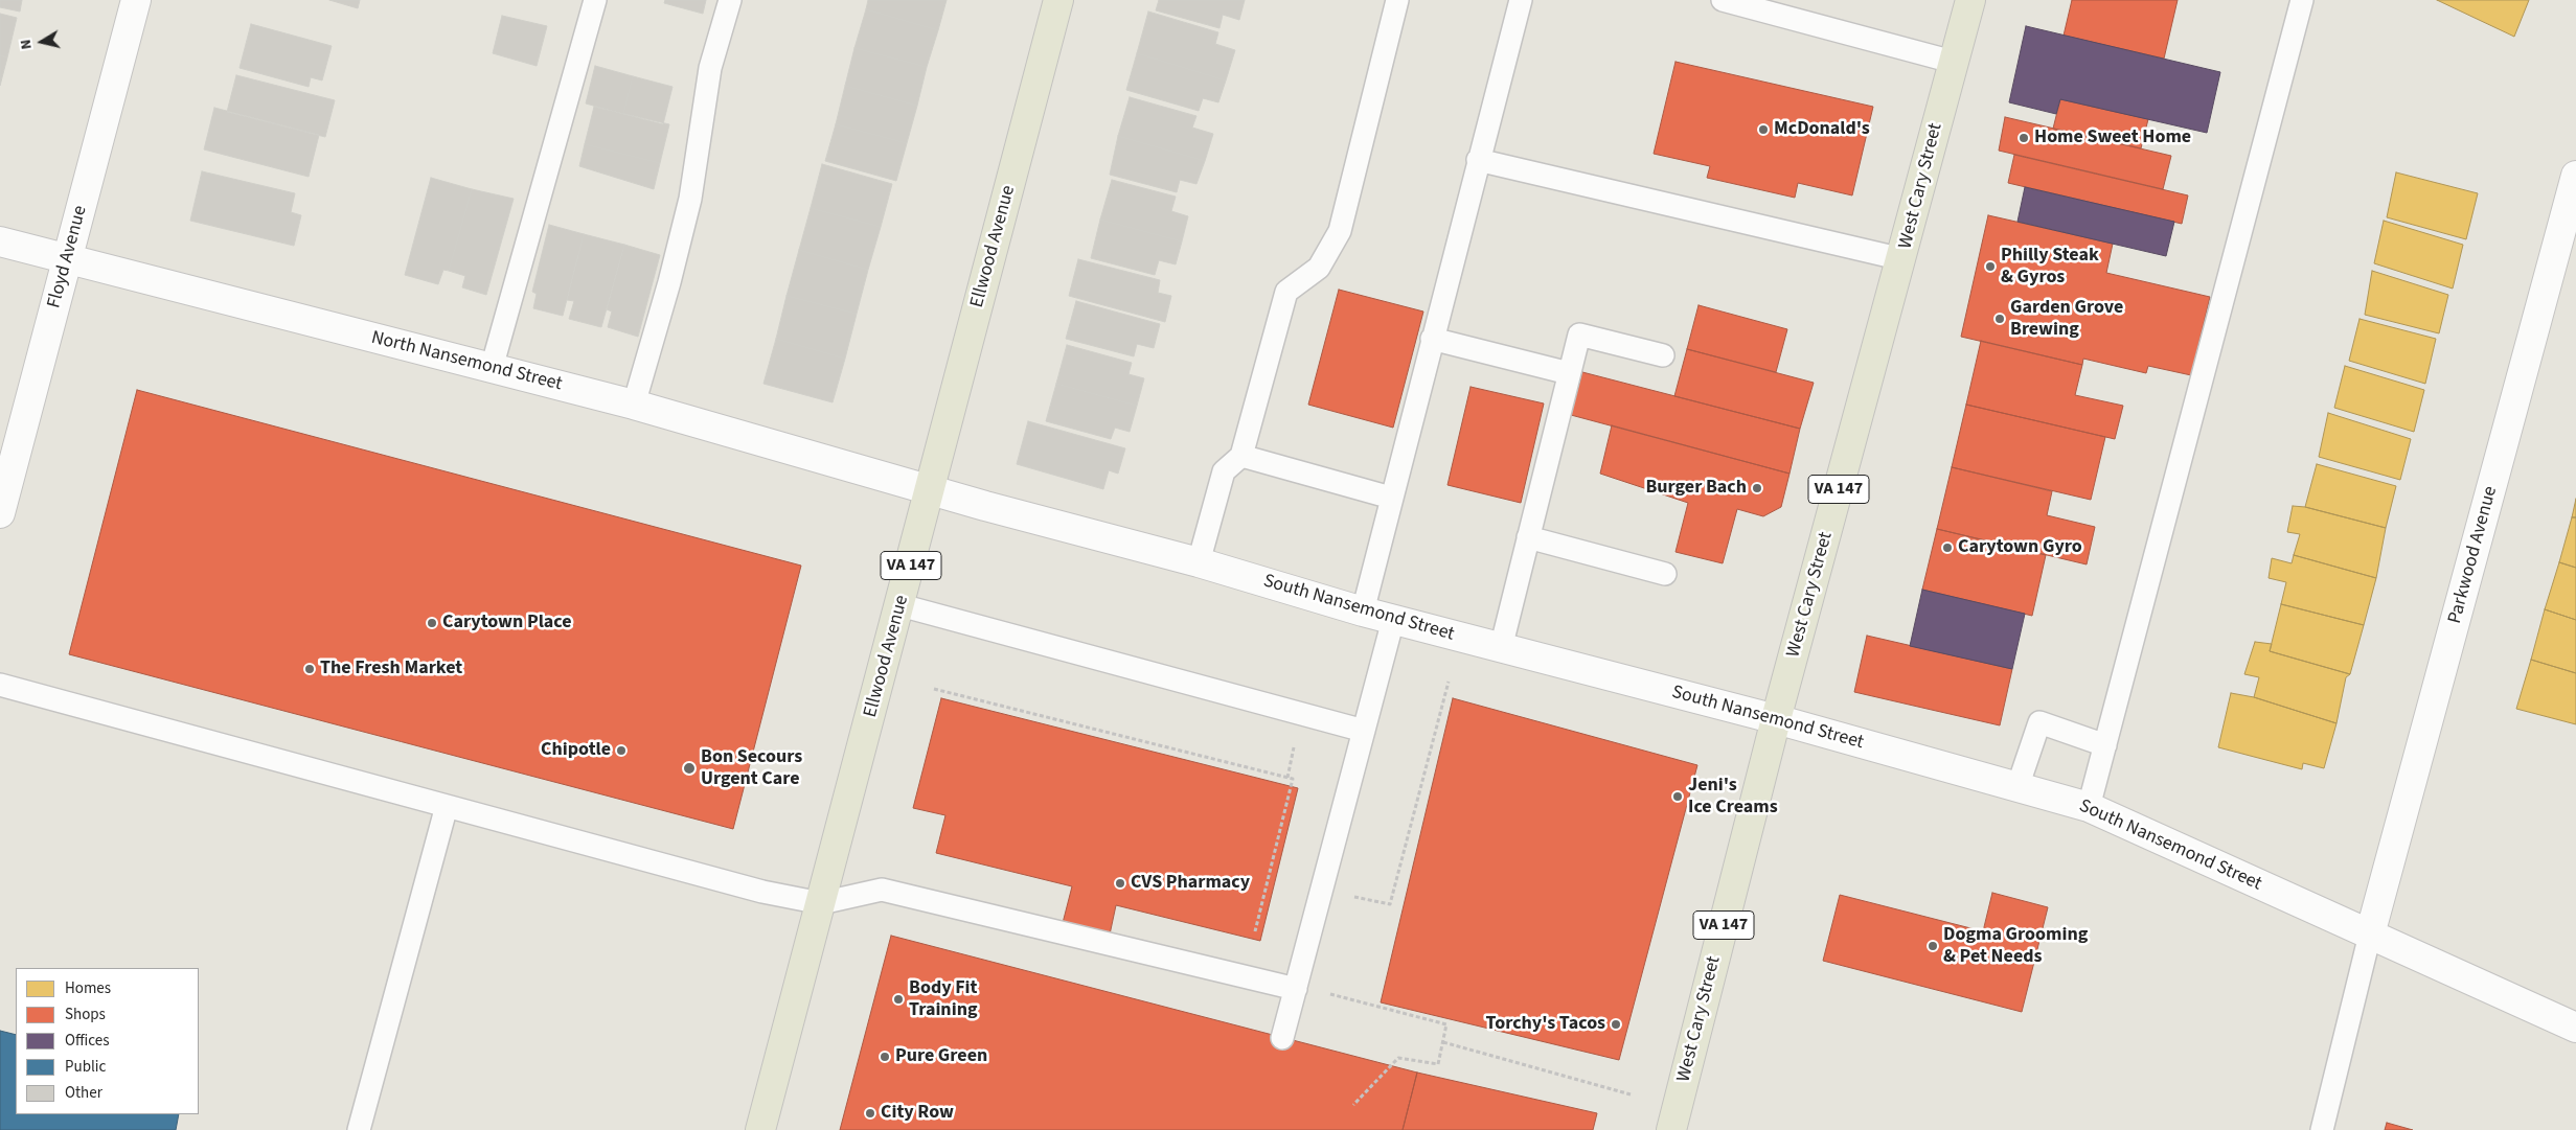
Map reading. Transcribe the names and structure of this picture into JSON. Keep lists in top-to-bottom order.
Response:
{
  "streets": {
    "main road": ["West Cary Street", "Ellwood Avenue", "VA 147"],
    "street": [
      "Floyd Avenue",
      "North Nansemond Street",
      "Parkwood Avenue",
      "South Nansemond Street"
    ]
  },
  "crossings": [
    ["West Cary Street", "South Nansemond Street"],
    ["Ellwood Avenue", "North Nansemond Street"],
    ["Ellwood Avenue", "South Nansemond Street"],
    ["Floyd Avenue", "North Nansemond Street"],
    ["North Nansemond Street", "South Nansemond Street"],
    ["Parkwood Avenue", "South Nansemond Street"]
  ],
  "places": [
    "McDonald's",
    "Home Sweet Home",
    "Philly Steak & Gyros",
    "Garden Grove Brewing",
    "Burger Bach",
    "Carytown Gyro",
    "Carytown Place",
    "The Fresh Market",
    "Chipotle",
    "Bon Secours Urgent Care",
    "Jeni's Ice Creams",
    "CVS Pharmacy",
    "Dogma Grooming & Pet Needs",
    "Body Fit Training",
    "Torchy's Tacos",
    "Pure Green",
    "City Row"
  ],
  "legend": [
    "Homes",
    "Shops",
    "Offices",
    "Public",
    "Other"
  ],
  "north": "left"
}
